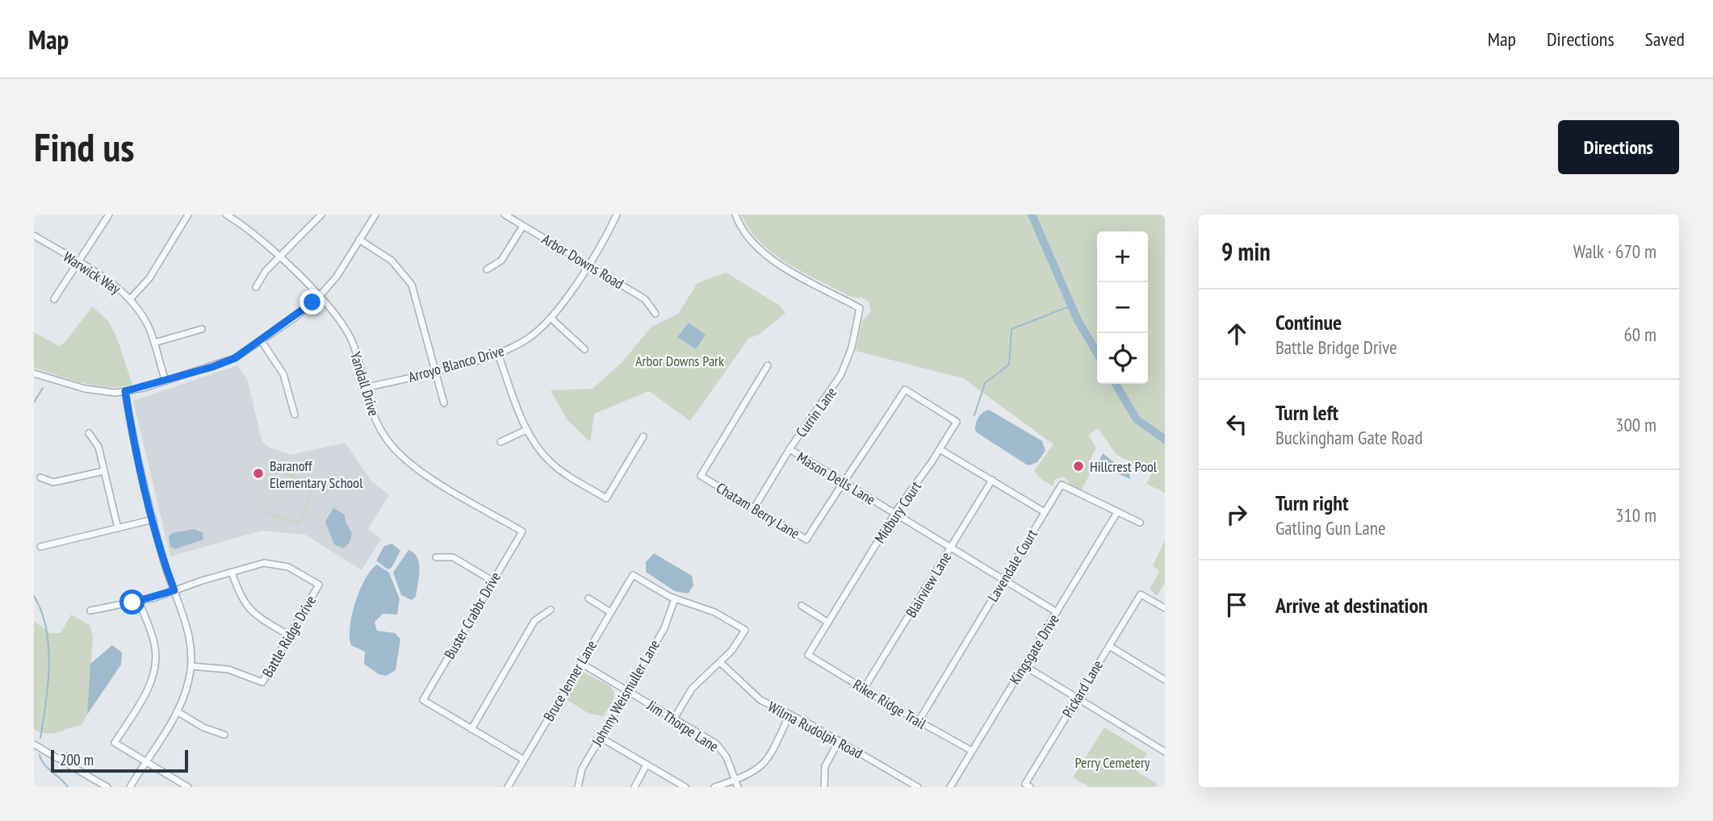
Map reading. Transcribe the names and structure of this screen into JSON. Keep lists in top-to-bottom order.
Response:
{
  "streets": {
    "street": [
      "Arbor Downs Road",
      "Warwick Way",
      "Arroyo Blanco Drive",
      "Yandall Drive",
      "Currin Lane",
      "Mason Dells Lane",
      "Chatam Berry Lane",
      "Midbury Court",
      "Lavendale Court",
      "Blairview Lane",
      "Buster Crabbr Drive",
      "Battle Ridge Drive",
      "Kingsgate Drive",
      "Bruce Jenner Lane",
      "Pickard Lane",
      "Johnny Weismuller Lane",
      "Riker Ridge Trail",
      "Jim Thorpe Lane",
      "Wilma Rudolph Road"
    ]
  },
  "crossings": [
    ["Arbor Downs Road", "Arroyo Blanco Drive"],
    ["Arroyo Blanco Drive", "Yandall Drive"],
    ["Yandall Drive", "Buster Crabbr Drive"],
    ["Currin Lane", "Mason Dells Lane"],
    ["Currin Lane", "Chatam Berry Lane"],
    ["Mason Dells Lane", "Chatam Berry Lane"],
    ["Mason Dells Lane", "Midbury Court"],
    ["Mason Dells Lane", "Lavendale Court"],
    ["Mason Dells Lane", "Blairview Lane"],
    ["Mason Dells Lane", "Kingsgate Drive"],
    ["Chatam Berry Lane", "Midbury Court"],
    ["Midbury Court", "Riker Ridge Trail"],
    ["Lavendale Court", "Kingsgate Drive"],
    ["Lavendale Court", "Riker Ridge Trail"],
    ["Blairview Lane", "Riker Ridge Trail"],
    ["Kingsgate Drive", "Riker Ridge Trail"],
    ["Bruce Jenner Lane", "Johnny Weismuller Lane"],
    ["Bruce Jenner Lane", "Jim Thorpe Lane"],
    ["Johnny Weismuller Lane", "Jim Thorpe Lane"]
  ],
  "parks": ["Arbor Downs Park", "Perry Cemetery"],
  "places": ["Hillcrest Pool", "Baranoff Elementary School"],
  "scale_bar": "200 m",
  "page": {
    "header": "Map",
    "nav": ["Map", "Directions", "Saved"],
    "buttons": "Directions",
    "title": "Find us",
    "heading": ["9 min", "Walk · 670 m"],
    "map_buttons": ["+", "−"],
    "list": [
      ["Continue", "Battle Bridge Drive", "60 m"],
      ["Turn left", "Buckingham Gate Road", "300 m"],
      ["Turn right", "Gatling Gun Lane", "310 m"],
      "Arrive at destination"
    ],
    "scale": "200 m"
  }
}
